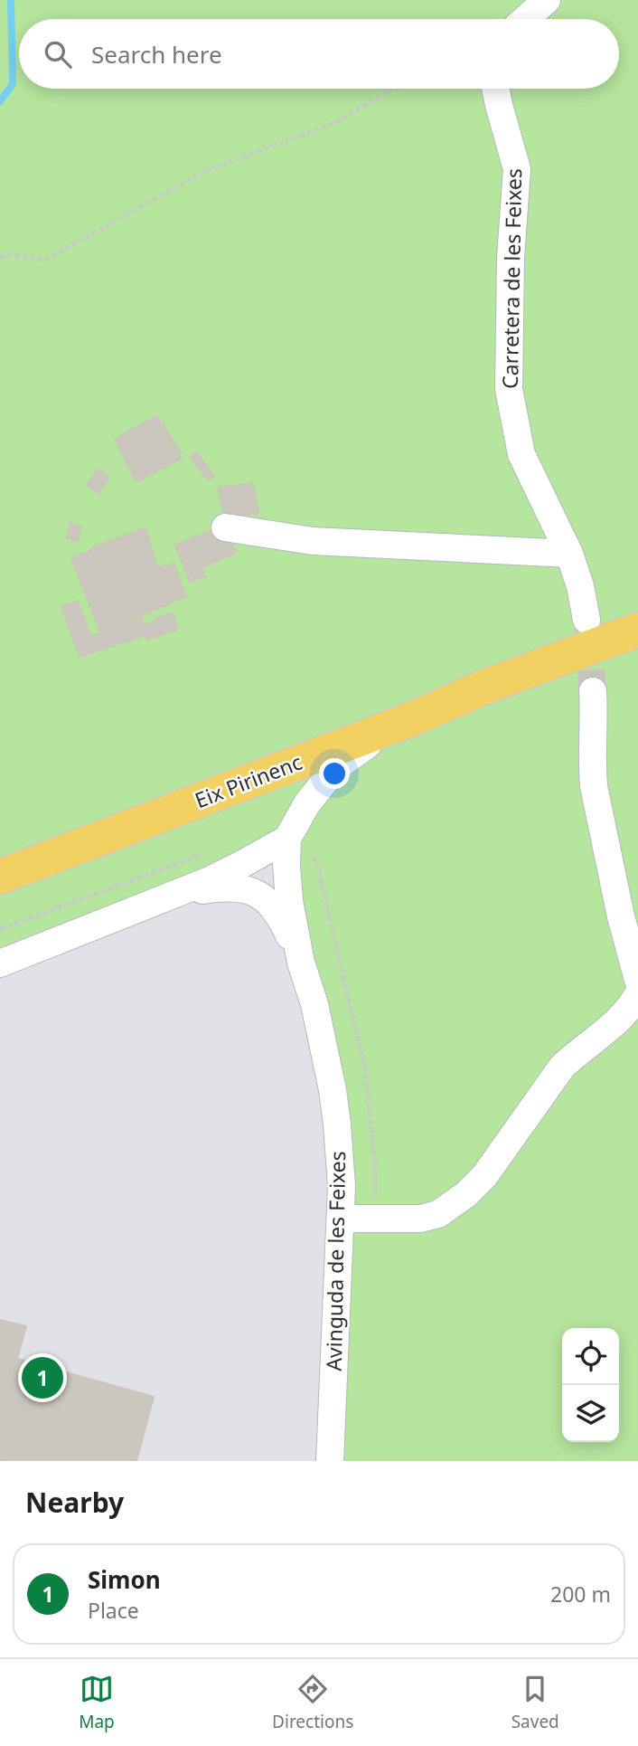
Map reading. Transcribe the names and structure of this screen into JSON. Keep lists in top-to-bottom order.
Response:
{
  "streets": {
    "main road": ["Eix Pirinenc"],
    "street": ["Carretera de les Feixes", "Avinguda de les Feixes"]
  },
  "page": {
    "search": "Search here",
    "pins": "1",
    "heading": "Nearby",
    "list": [
      {
        "mark": "1",
        "name": "Simon",
        "note": "Place",
        "value": "200 m"
      }
    ],
    "nav": ["Map", "Directions", "Saved"]
  }
}
